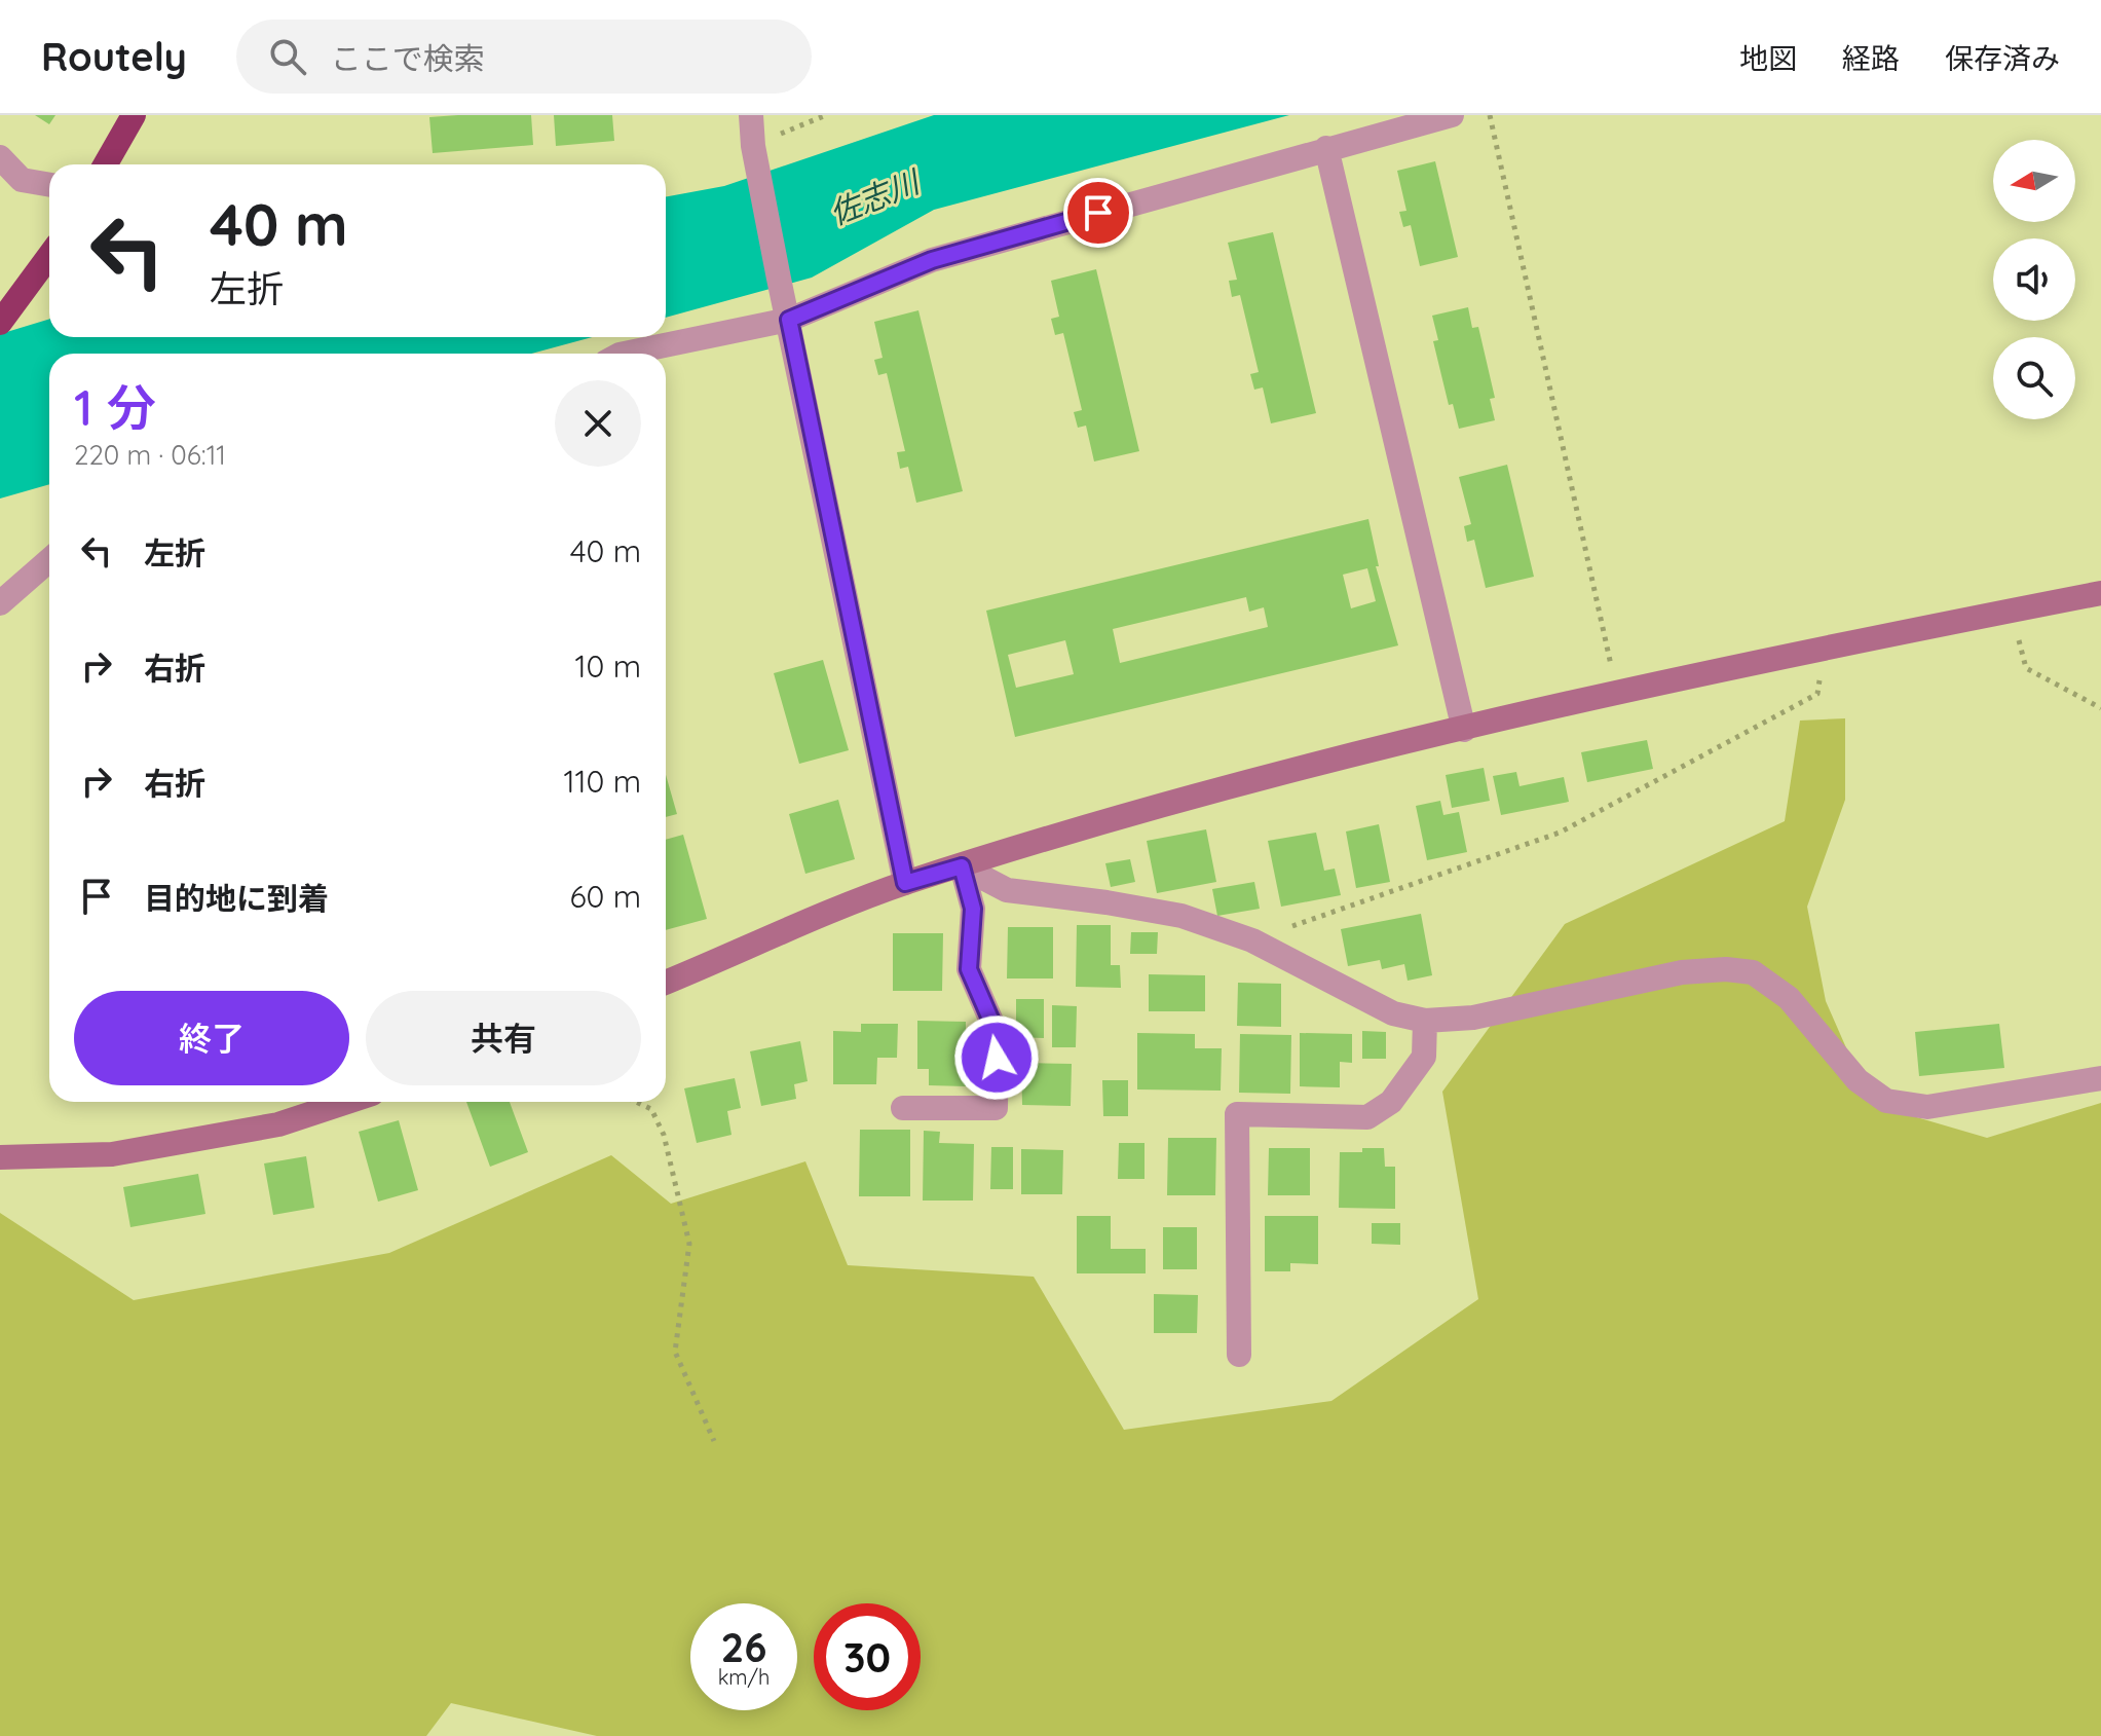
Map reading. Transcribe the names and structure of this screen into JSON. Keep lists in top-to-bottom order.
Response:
{
  "water": ["佐志川"],
  "north": "left",
  "page": {
    "header": "Routely",
    "search": "ここで検索",
    "nav": ["地図", "経路", "保存済み"],
    "turn": ["40 m", "左折"],
    "heading": ["1 分", "220 m · 06:11"],
    "list": [
      {
        "name": "左折",
        "value": "40 m"
      },
      {
        "name": "右折",
        "value": "10 m"
      },
      {
        "name": "右折",
        "value": "110 m"
      },
      {
        "name": "目的地に到着",
        "value": "60 m"
      }
    ],
    "buttons": ["終了", "共有"],
    "speed": "26 km/h",
    "limit": "30"
  }
}
